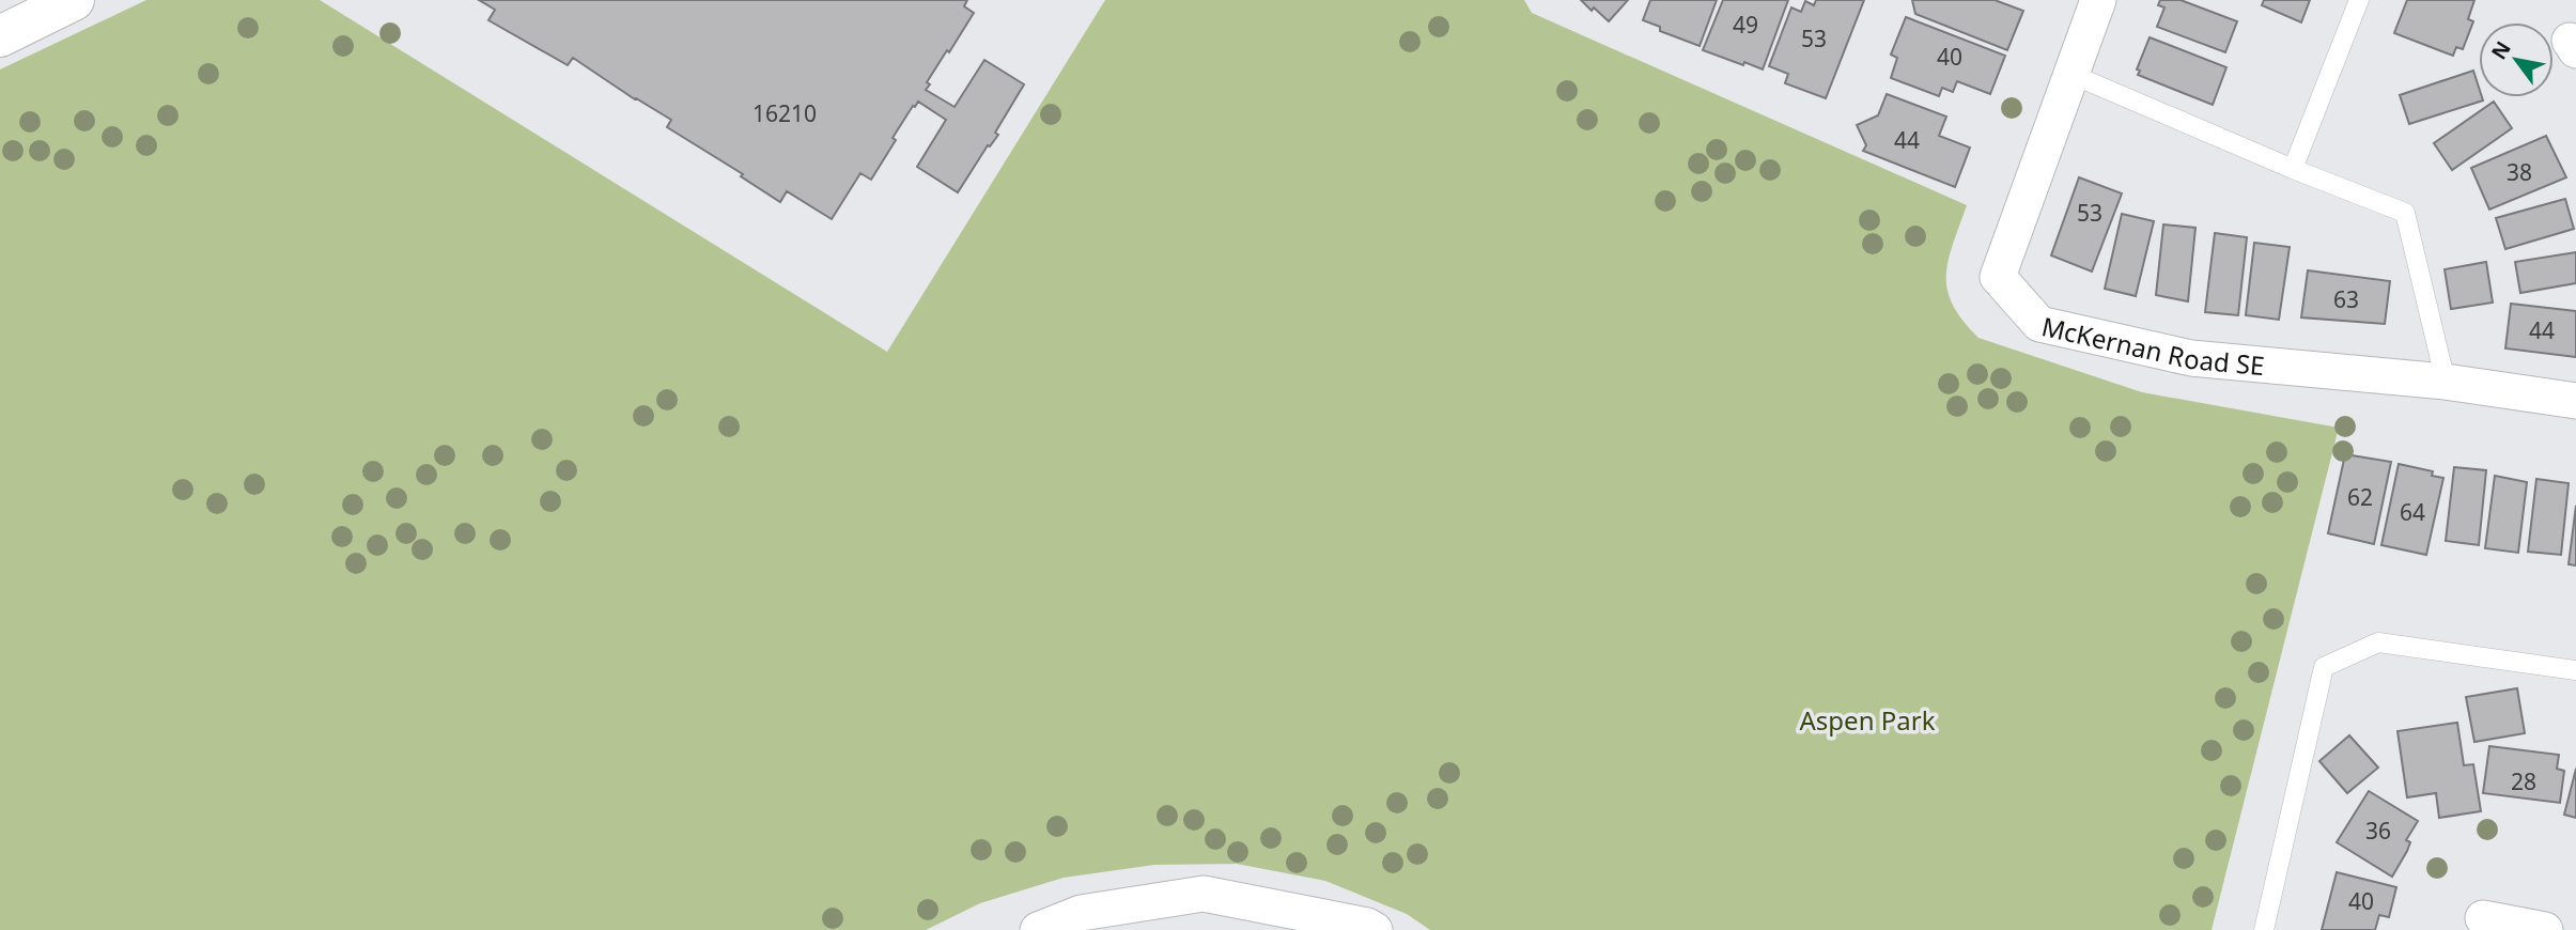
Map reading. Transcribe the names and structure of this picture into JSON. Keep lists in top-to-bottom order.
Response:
{
  "streets": {
    "street": ["McKernan Road SE"]
  },
  "parks": ["Aspen Park"],
  "house_numbers": [
    "49",
    "53",
    "40",
    "16210",
    "44",
    "38",
    "53",
    "63",
    "44",
    "62",
    "64",
    "28",
    "36",
    "40"
  ],
  "north": "top left"
}
